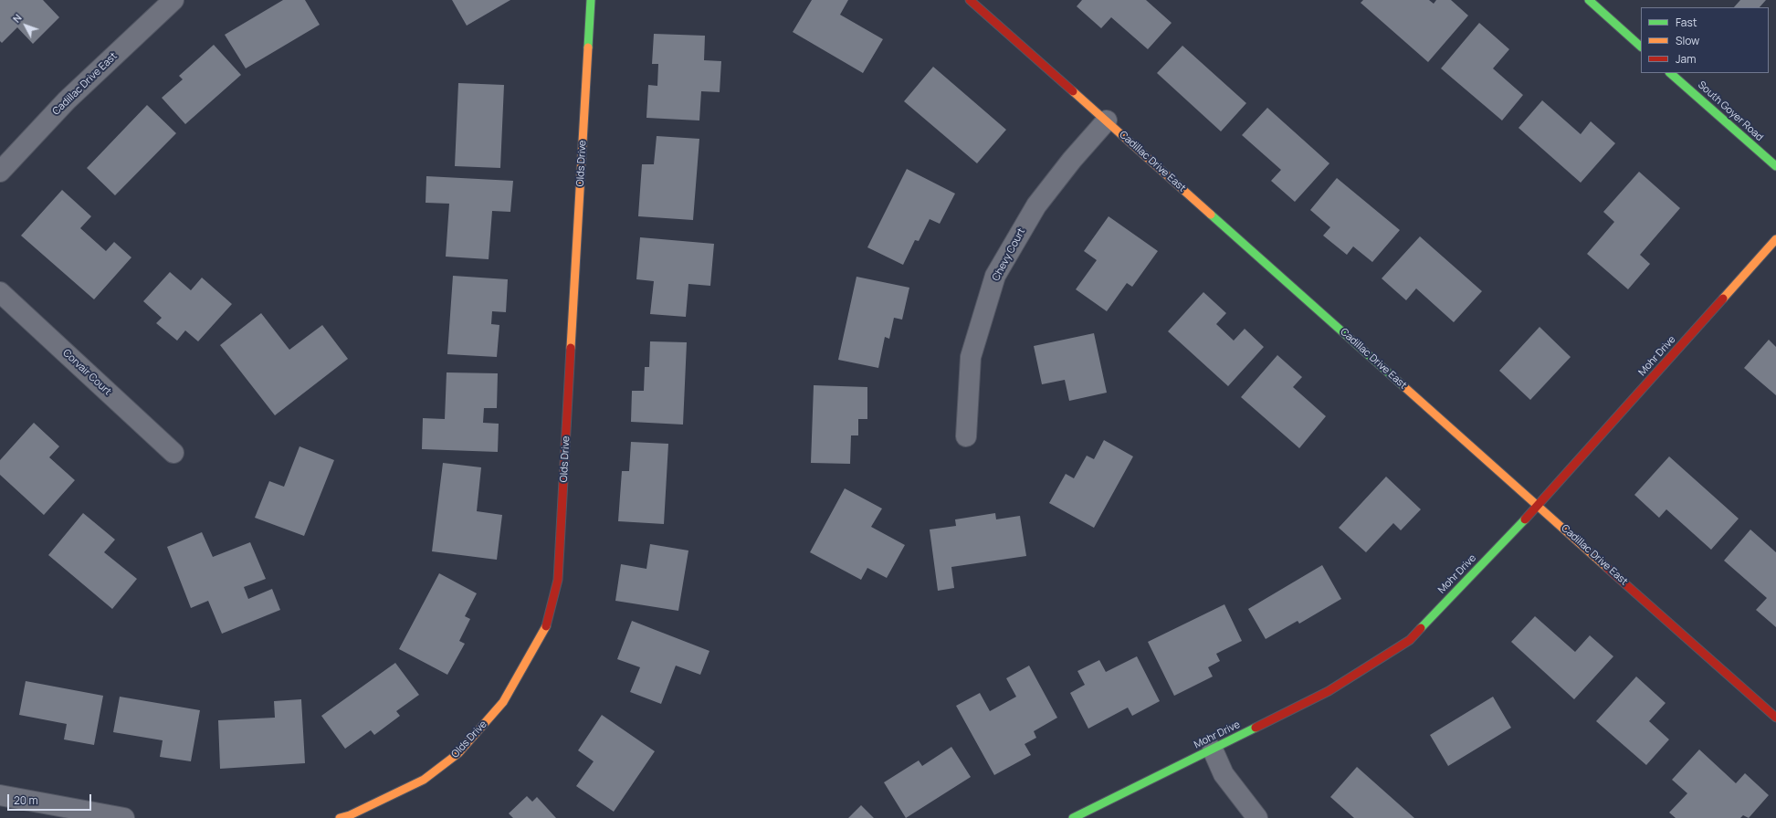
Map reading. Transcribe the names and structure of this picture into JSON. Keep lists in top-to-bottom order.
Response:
{
  "streets": {
    "street": [
      "Cadillac Drive East",
      "South Goyer Road",
      "Olds Drive",
      "Chevy Court",
      "Mohr Drive",
      "Corvair Court"
    ]
  },
  "crossings": [
    ["Cadillac Drive East", "Chevy Court"],
    ["Cadillac Drive East", "Mohr Drive"]
  ],
  "legend": ["Fast", "Slow", "Jam"],
  "scale_bar": "20 m",
  "north": "top left"
}
